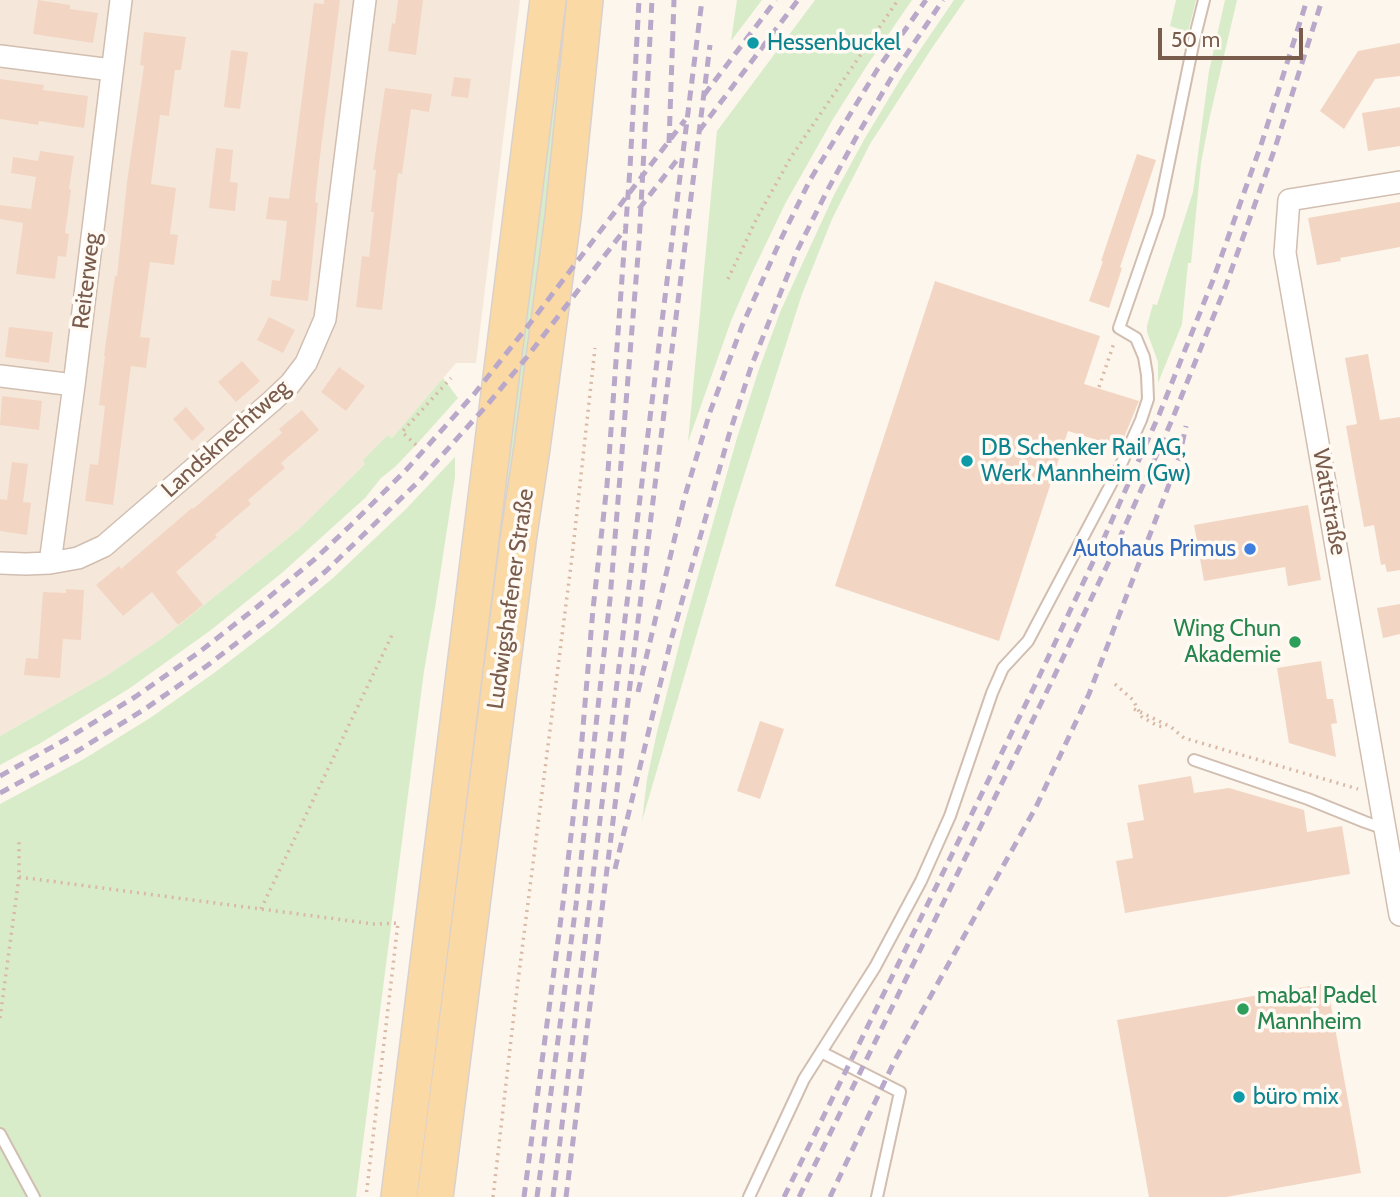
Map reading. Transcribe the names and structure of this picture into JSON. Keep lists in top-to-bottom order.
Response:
{
  "streets": {
    "main road": ["Ludwigshafener Straße"],
    "street": ["Reiterweg", "Landsknechtweg", "Wattstraße"]
  },
  "crossings": [
    ["Reiterweg", "Landsknechtweg"]
  ],
  "places": [
    "Hessenbuckel",
    "DB Schenker Rail AG, Werk Mannheim (Gw)",
    "Autohaus Primus",
    "Wing Chun Akademie",
    "maba! Padel Mannheim",
    "büro mix"
  ],
  "scale_bar": "50 m"
}
